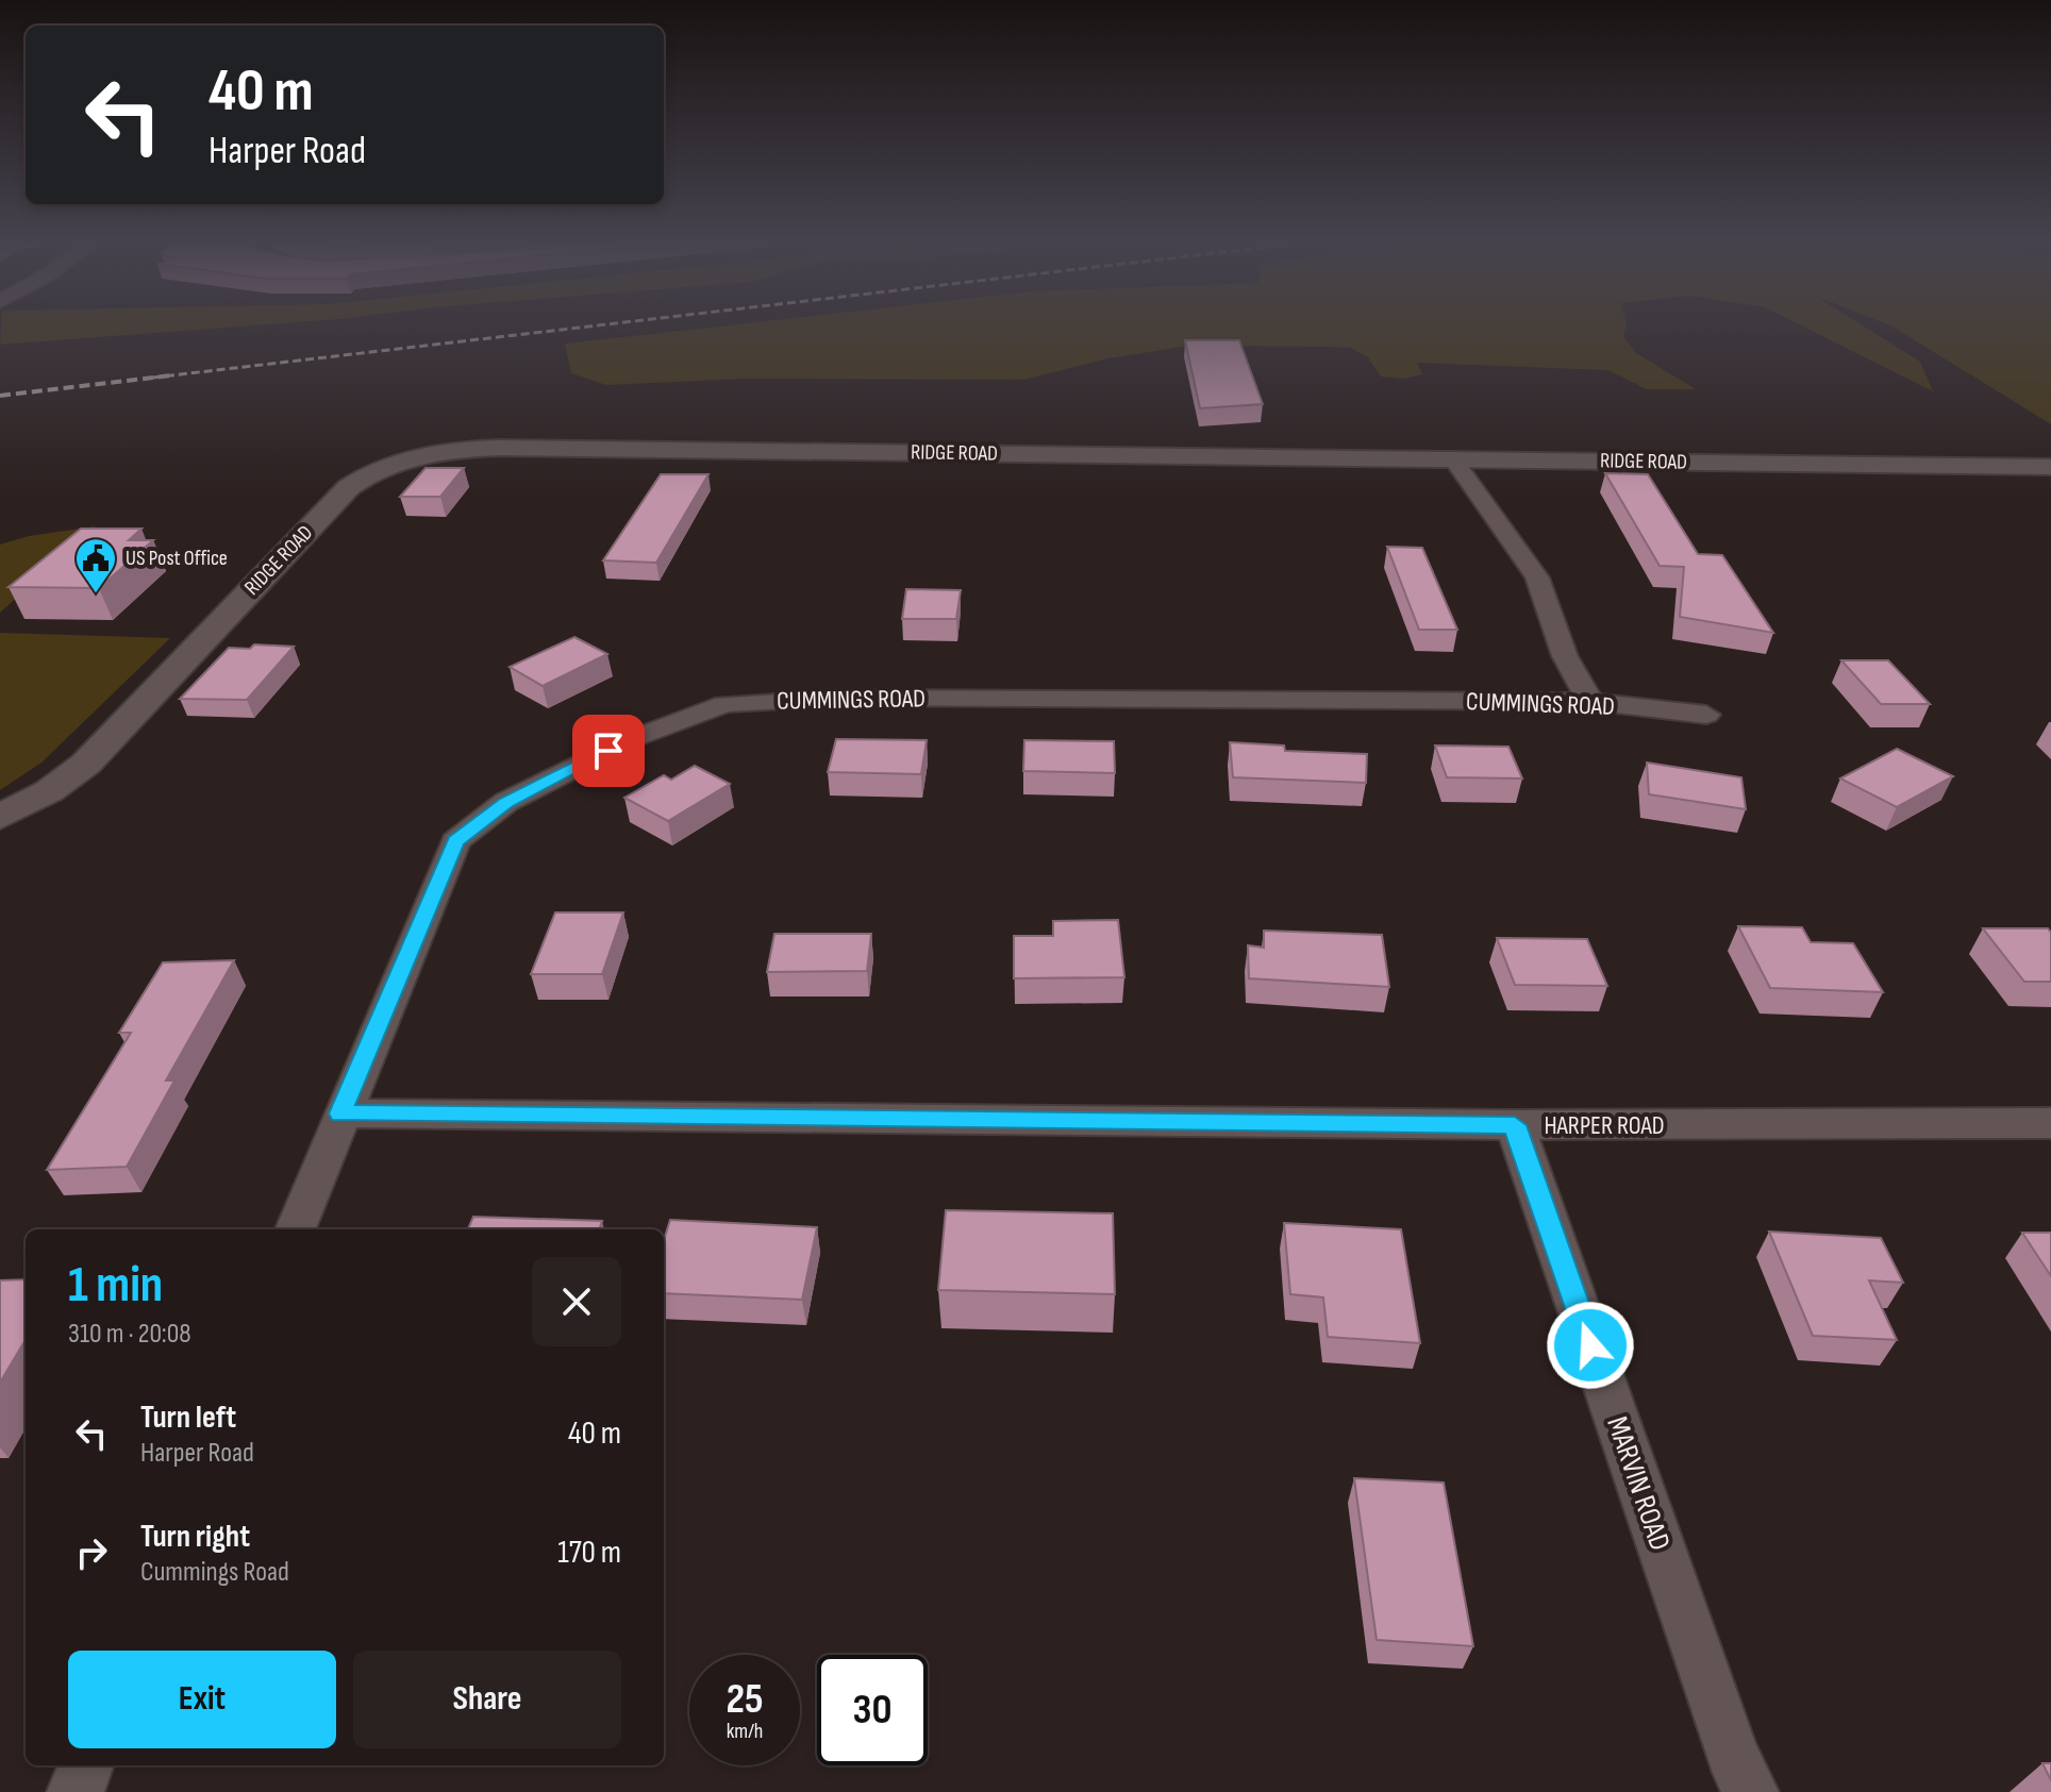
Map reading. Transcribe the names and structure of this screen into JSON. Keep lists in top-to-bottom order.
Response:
{
  "streets": {
    "street": [
      "RIDGE ROAD",
      "CUMMINGS ROAD",
      "HARPER ROAD",
      "MARVIN ROAD"
    ]
  },
  "crossings": [
    ["CUMMINGS ROAD", "HARPER ROAD"],
    ["HARPER ROAD", "MARVIN ROAD"]
  ],
  "places": {
    "public building": ["US Post Office"]
  },
  "page": {
    "turn": ["40 m", "Harper Road"],
    "heading": ["1 min", "310 m · 20:08"],
    "list": [
      {
        "name": "Turn left",
        "note": "Harper Road",
        "value": "40 m"
      },
      {
        "name": "Turn right",
        "note": "Cummings Road",
        "value": "170 m"
      }
    ],
    "buttons": ["Exit", "Share"],
    "speed": "25 km/h",
    "limit": "30"
  }
}
